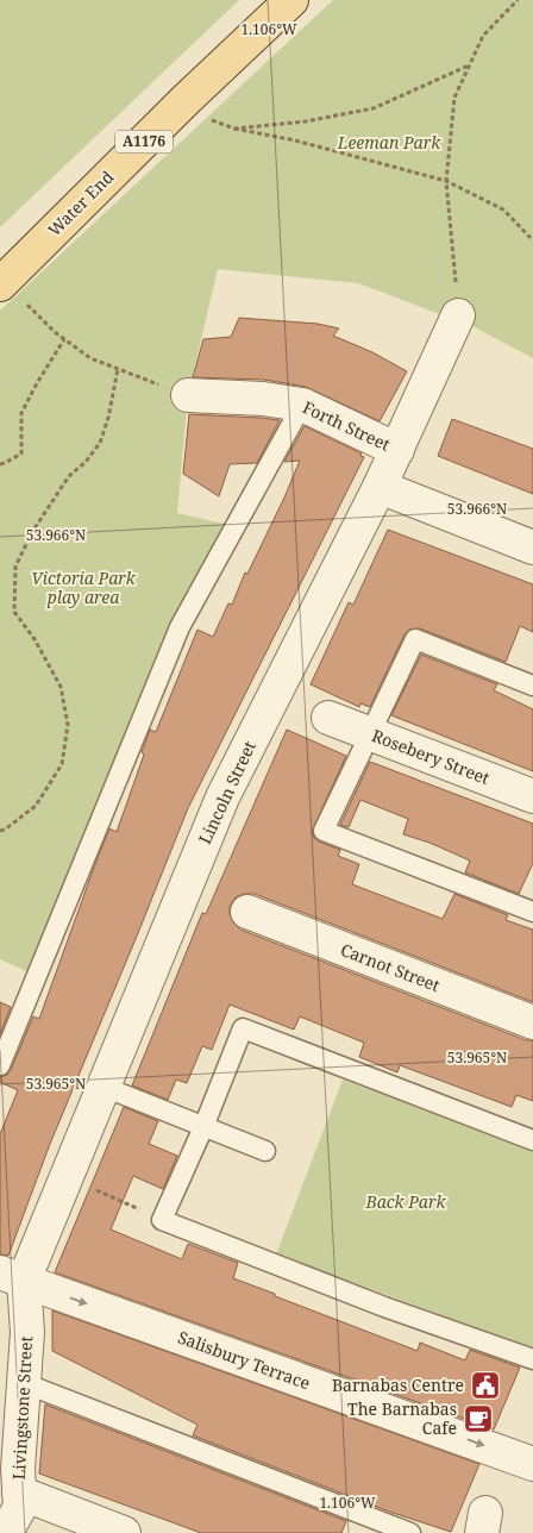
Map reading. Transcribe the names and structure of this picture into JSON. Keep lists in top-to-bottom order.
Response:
{
  "streets": {
    "main road": ["A1176", "Water End"],
    "street": [
      "Forth Street",
      "Rosebery Street",
      "Lincoln Street",
      "Carnot Street",
      "Salisbury Terrace",
      "Livingstone Street"
    ]
  },
  "crossings": [
    ["Forth Street", "Lincoln Street"],
    ["Lincoln Street", "Salisbury Terrace"],
    ["Lincoln Street", "Livingstone Street"],
    ["Salisbury Terrace", "Livingstone Street"]
  ],
  "one_way": ["Salisbury Terrace"],
  "parks": ["Leeman Park", "Victoria Park play area", "Back Park"],
  "places": {
    "public building": ["Barnabas Centre"],
    "cafe": ["The Barnabas Cafe"]
  },
  "coordinates": ["1.106°W", "53.966°N", "53.965°N"]
}
